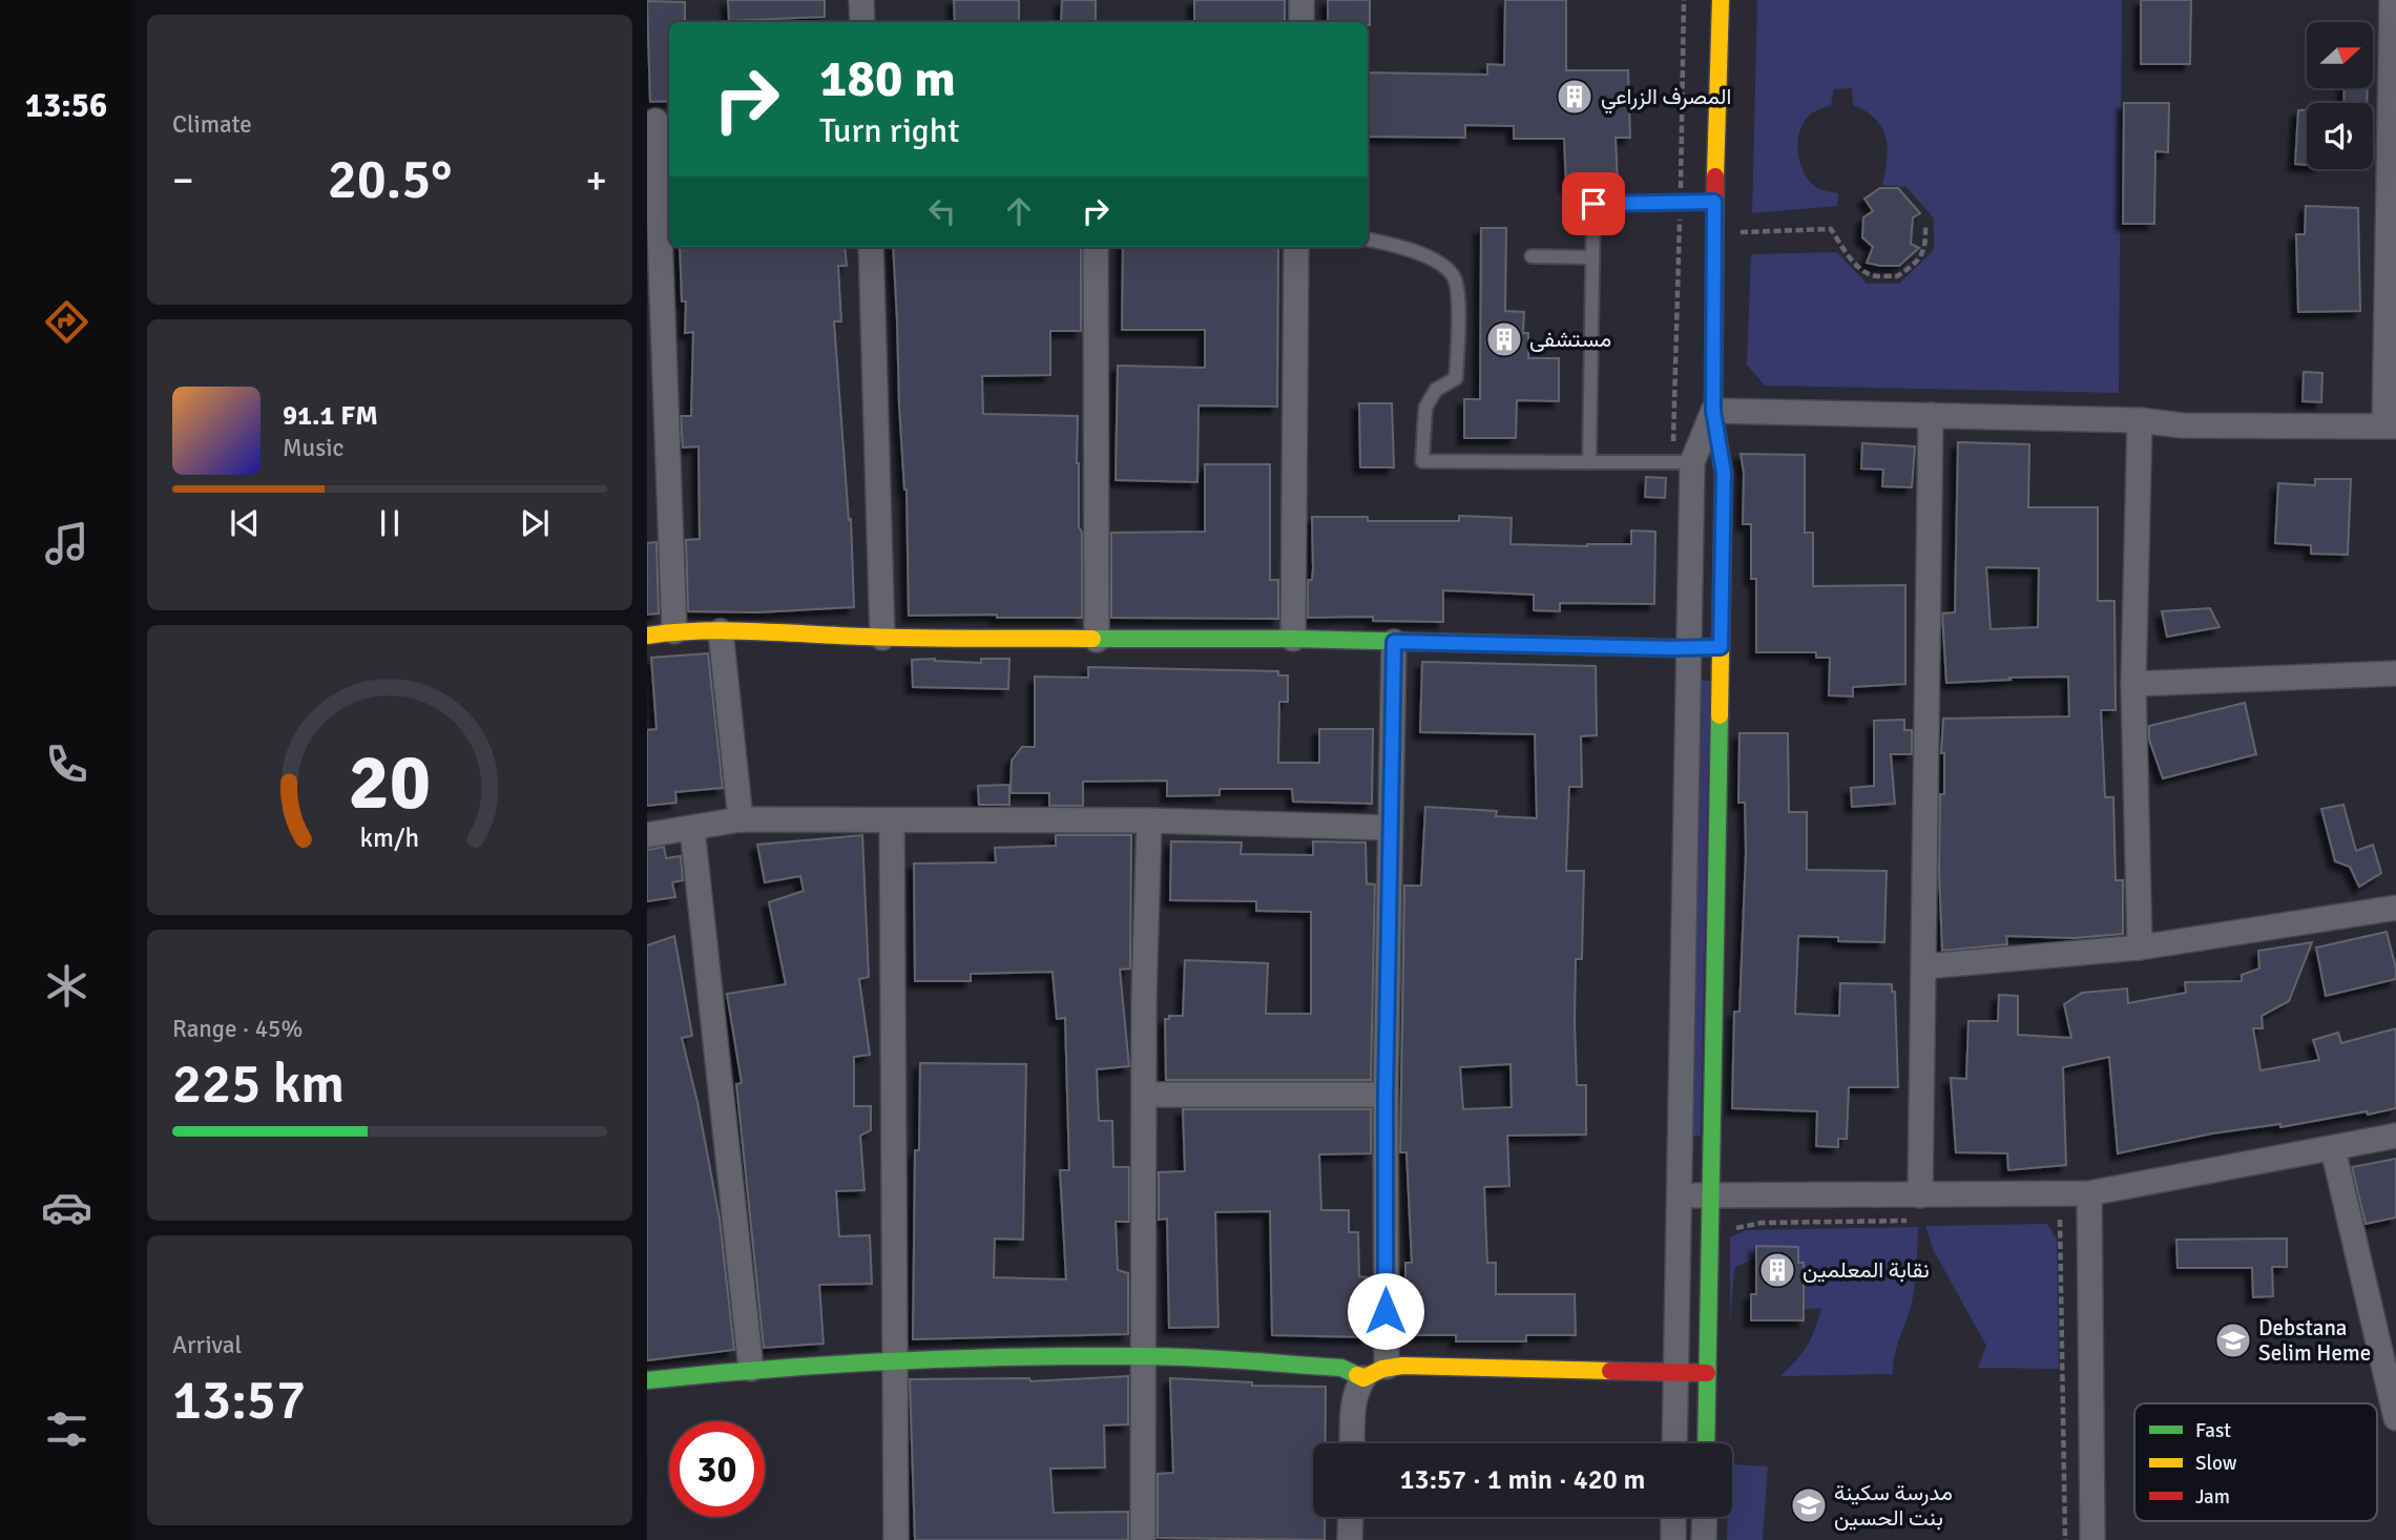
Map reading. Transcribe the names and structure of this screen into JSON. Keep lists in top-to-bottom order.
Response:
{
  "places": {
    "building": ["المصرف الزراعي", "مستشفى", "نقابة المعلمين"],
    "school or university": ["Debstana Selim Heme", "مدرسة سكينة بنت الحسين"]
  },
  "legend": ["Fast", "Slow", "Jam"],
  "north": "right",
  "page": {
    "tabs": "13:56",
    "tile": [
      "Climate",
      ["Range · 45%", "225 km"],
      ["Arrival", "13:57"]
    ],
    "turn": ["180 m", "Turn right"],
    "heat": ["−", "20.5°", "+"],
    "song": ["91.1 FM", "Music"],
    "limit": "30",
    "trip": "13:57 · 1 min · 420 m",
    "gauge": ["20", "km/h"]
  }
}
